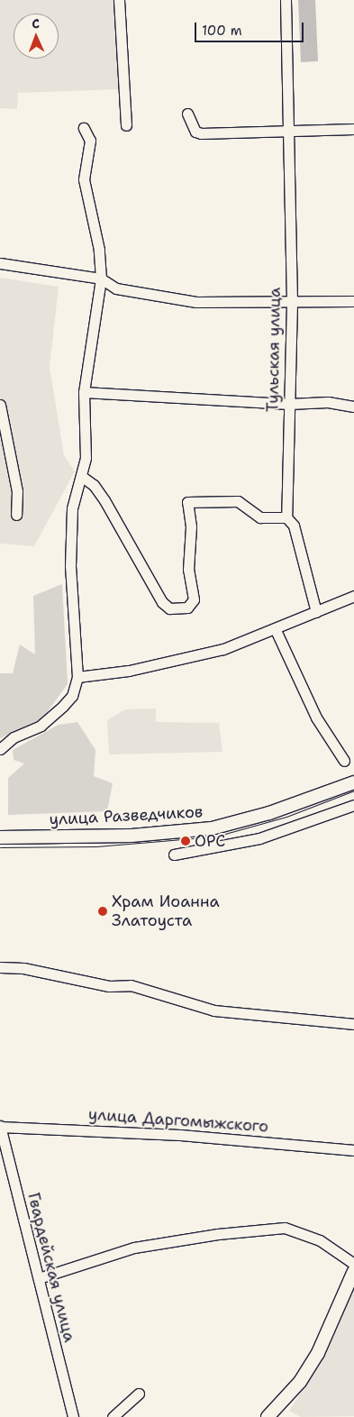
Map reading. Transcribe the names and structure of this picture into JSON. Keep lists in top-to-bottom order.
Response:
{
  "streets": {
    "main road": ["улица Разведчиков"],
    "street": ["Тульская улица", "улица Даргомыжского", "Гвардейская улица"]
  },
  "crossings": [
    ["улица Даргомыжского", "Гвардейская улица"]
  ],
  "places": ["ОРС", "Храм Иоанна Златоуста"],
  "scale_bar": "100 m",
  "north": "top"
}
